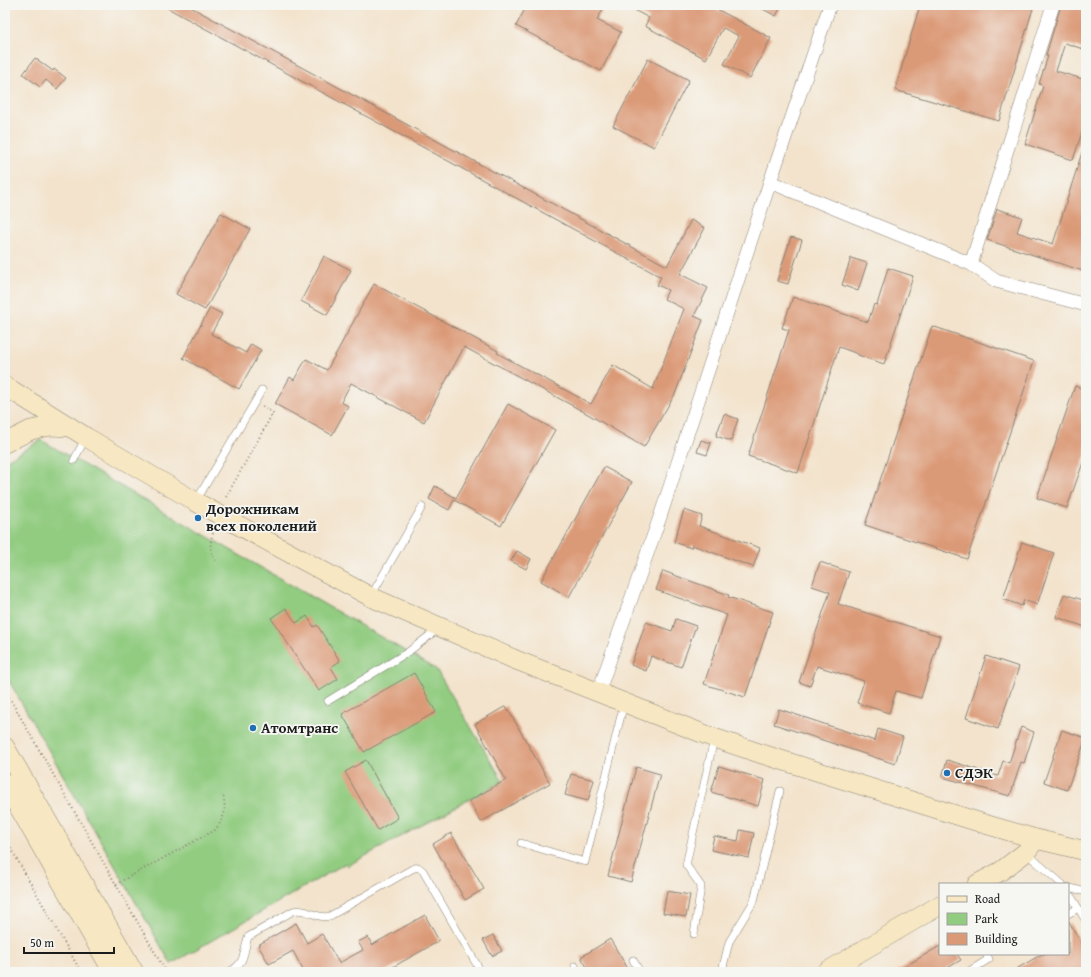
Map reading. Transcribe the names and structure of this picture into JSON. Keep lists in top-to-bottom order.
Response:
{
  "places": ["Дорожникам всех поколений", "Атомтранс", "СДЭК"],
  "legend": ["Road", "Park", "Building"],
  "scale_bar": "50 m"
}
